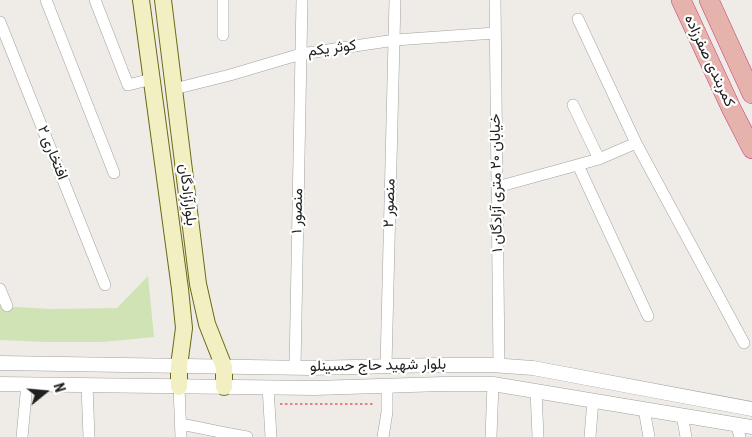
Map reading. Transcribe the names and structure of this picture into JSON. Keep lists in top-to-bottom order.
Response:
{
  "streets": {
    "highway": ["کمربندی صفرزاده"],
    "main road": ["بلوارآزادگان"],
    "street": [
      "کوثر یکم",
      "افتخاری ۲",
      "۱ خیابان ۲۰ متری آزادگان",
      "منصور ۲",
      "منصور ۱",
      "بلوار شهید حاج حسینلو"
    ]
  },
  "crossings": [
    ["کوثر یکم", "۱ خیابان ۲۰ متری آزادگان"],
    ["کوثر یکم", "بلوارآزادگان"],
    ["کوثر یکم", "منصور ۲"],
    ["کوثر یکم", "منصور ۱"],
    ["۱ خیابان ۲۰ متری آزادگان", "بلوار شهید حاج حسینلو"],
    ["بلوارآزادگان", "بلوار شهید حاج حسینلو"],
    ["منصور ۲", "بلوار شهید حاج حسینلو"],
    ["منصور ۱", "بلوار شهید حاج حسینلو"]
  ],
  "north": "right"
}
